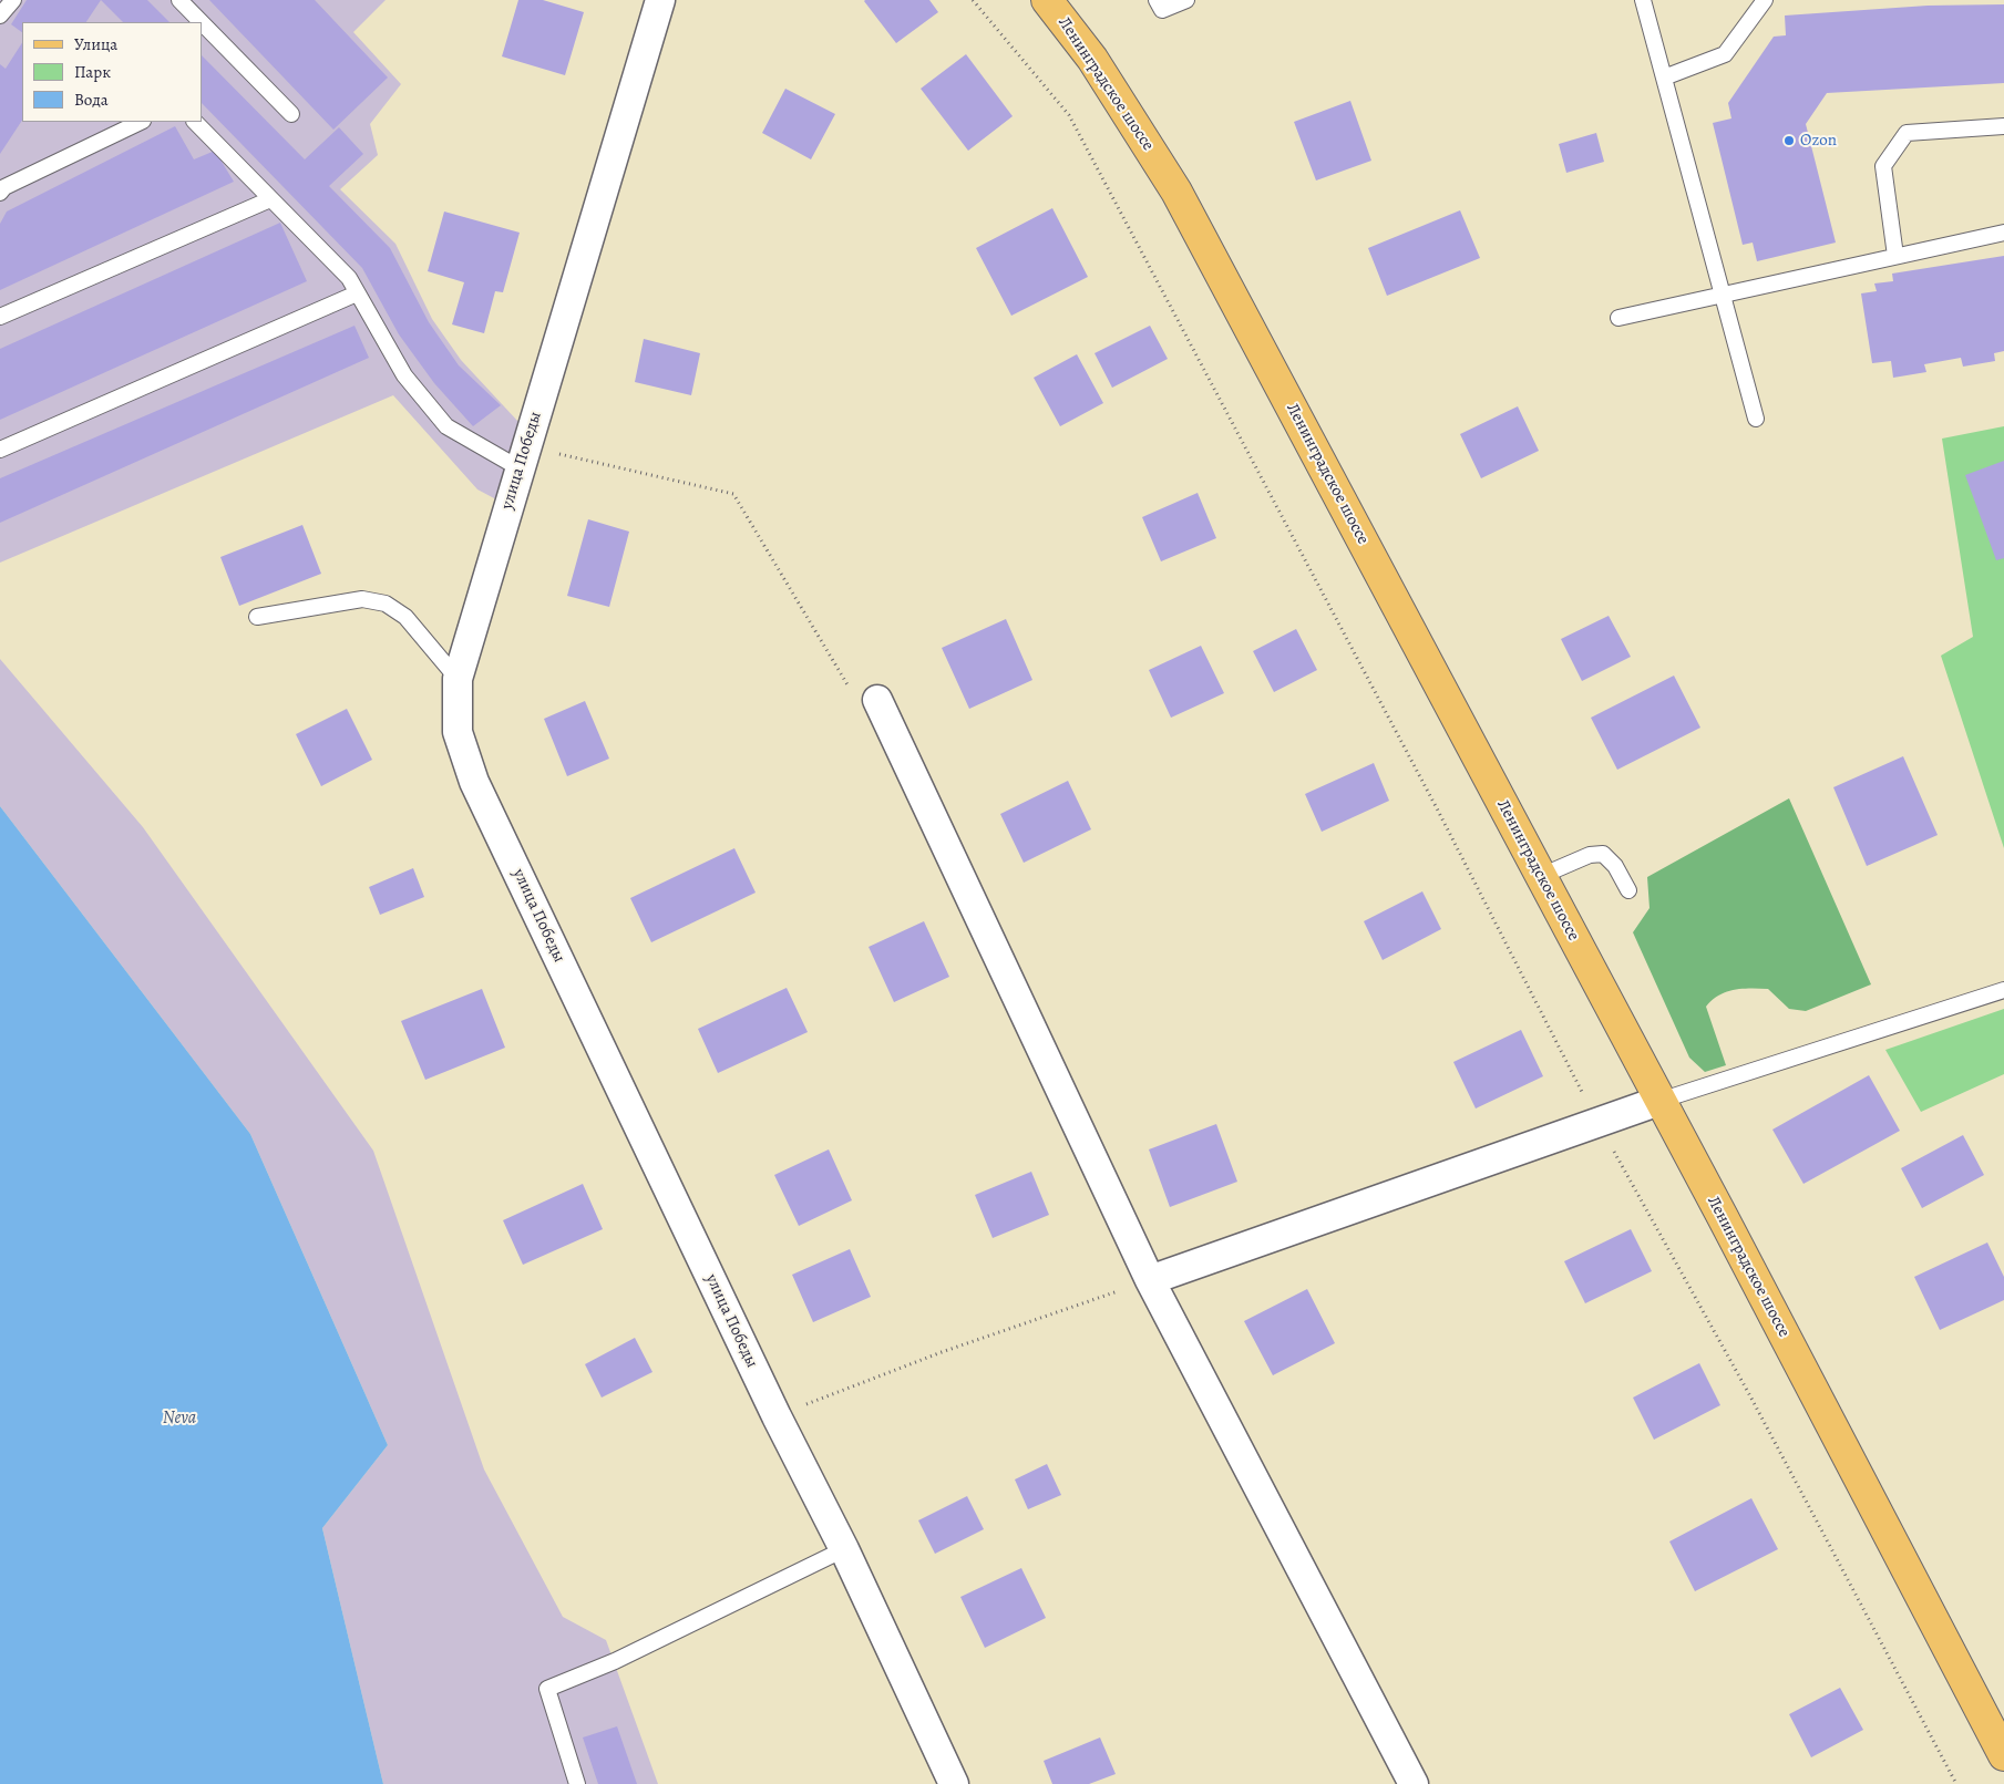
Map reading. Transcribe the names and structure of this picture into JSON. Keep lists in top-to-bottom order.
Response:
{
  "streets": {
    "main road": ["Ленинградское шоссе"],
    "street": ["улица Победы"]
  },
  "water": ["Neva"],
  "places": ["Ozon"],
  "legend": ["Улица", "Парк", "Вода"]
}
